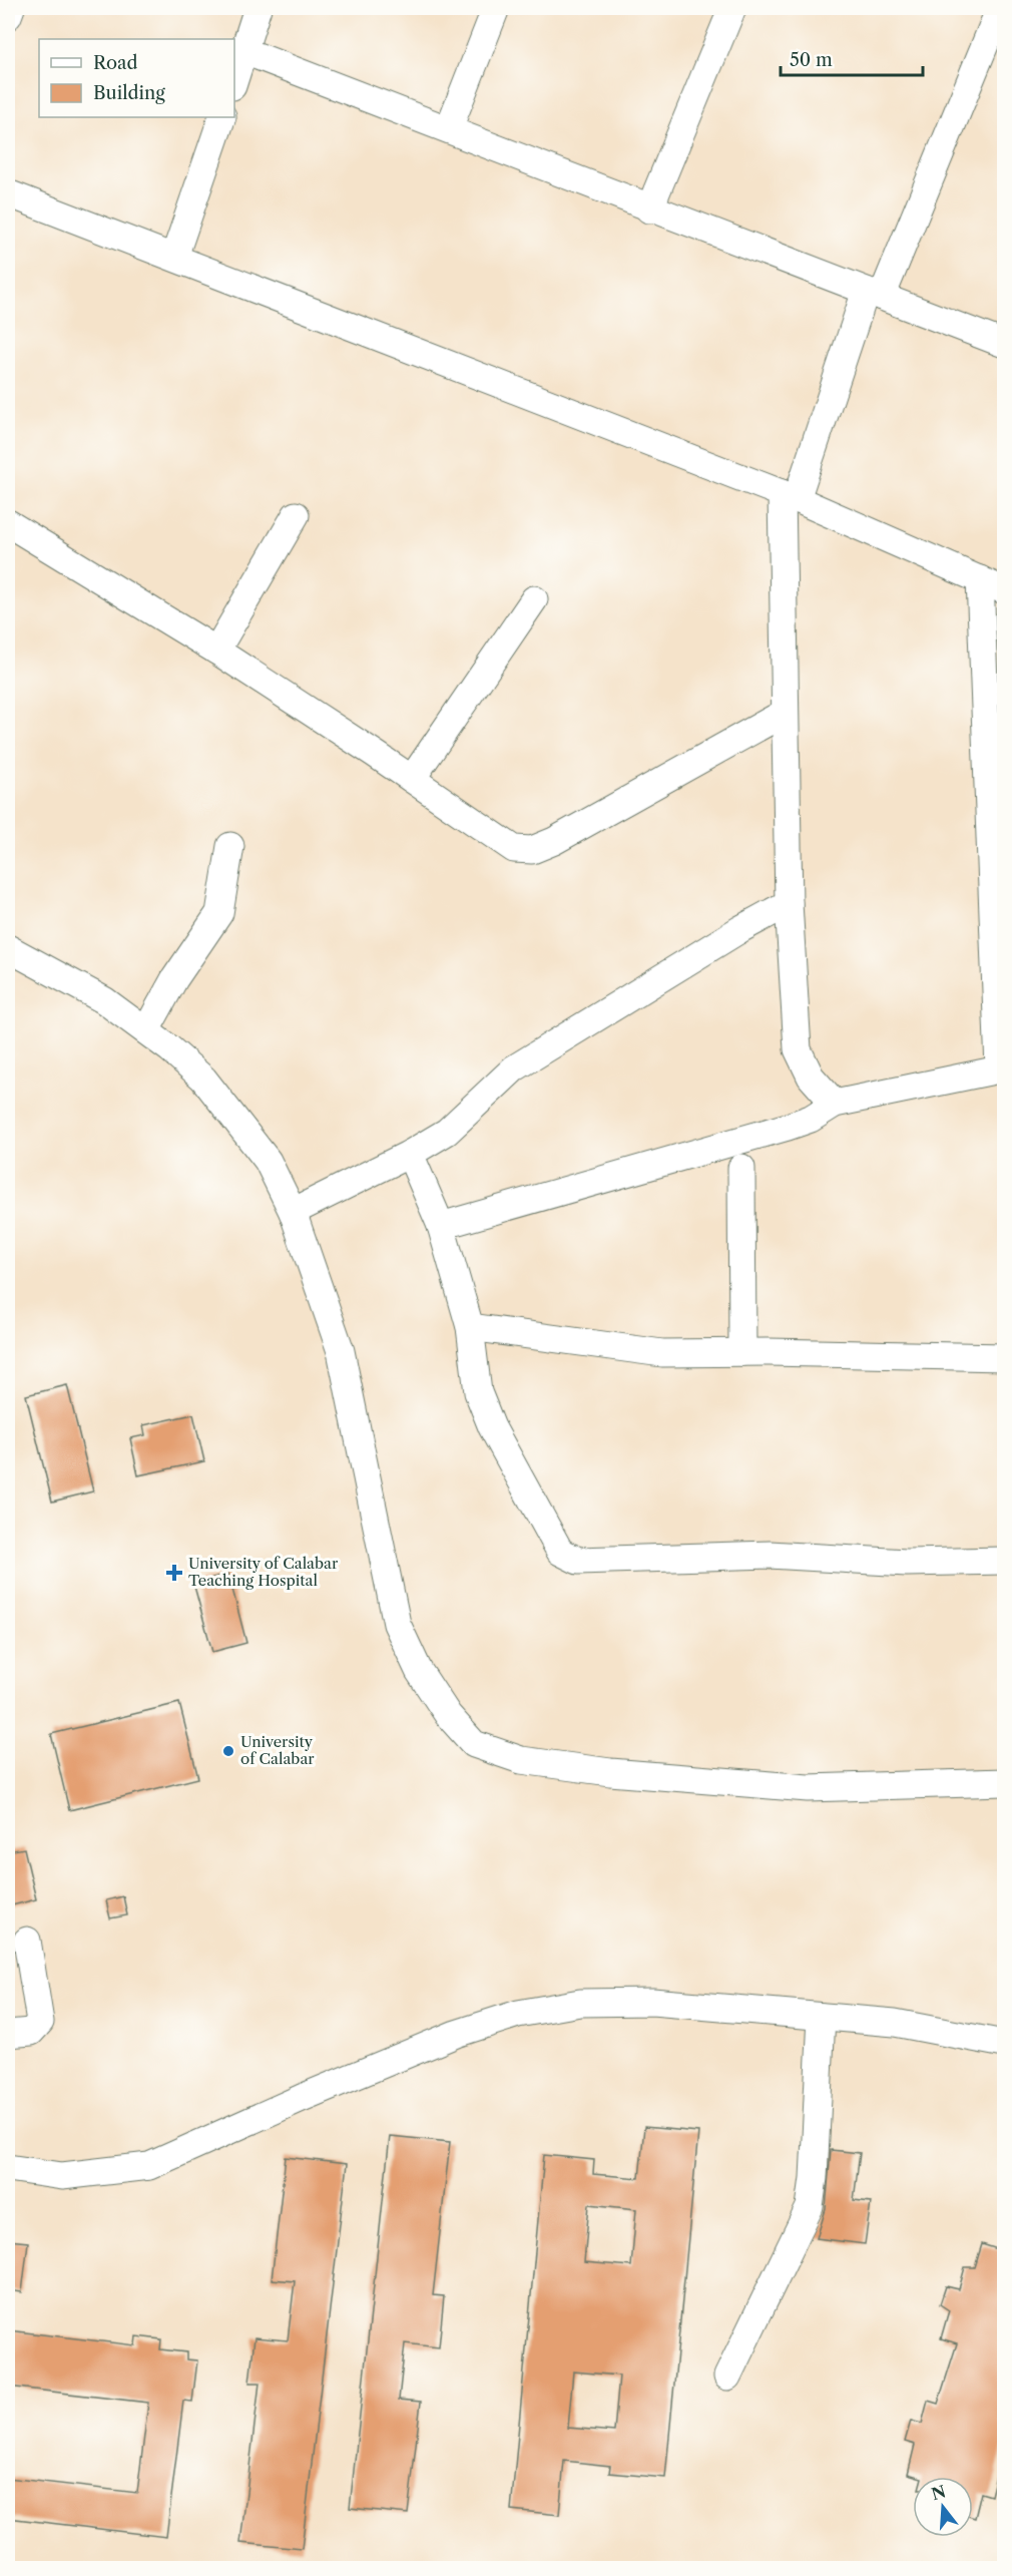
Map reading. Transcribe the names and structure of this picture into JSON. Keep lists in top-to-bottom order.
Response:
{
  "places": {
    "health": ["University of Calabar Teaching Hospital"],
    "other": ["University of Calabar"]
  },
  "legend": ["Road", "Building"],
  "scale_bar": "50 m",
  "north": "top"
}
